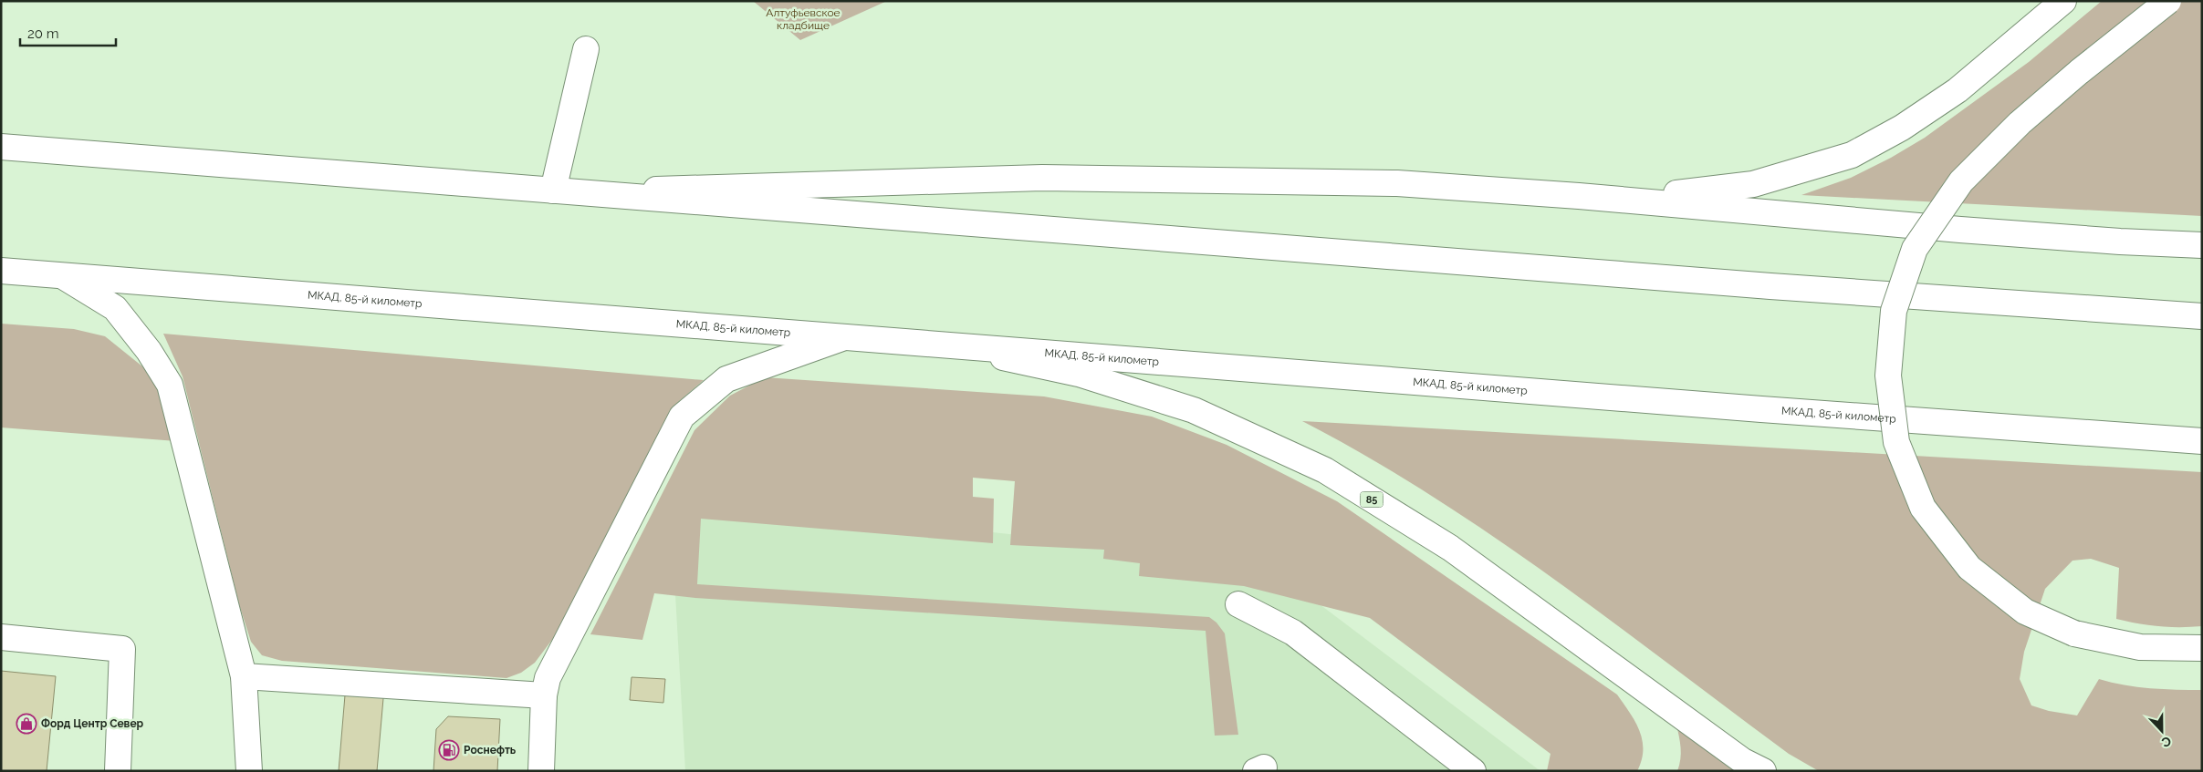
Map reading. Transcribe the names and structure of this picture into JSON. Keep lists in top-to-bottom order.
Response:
{
  "streets": {
    "main road": ["МКАД, 85-й километр", "85"]
  },
  "crossings": [
    ["МКАД, 85-й километр", "85"]
  ],
  "parks": ["Алтуфьевское кладбище"],
  "places": {
    "shop": ["Форд Центр Север"],
    "fuel station": ["Роснефть"]
  },
  "scale_bar": "20 m",
  "north": "bottom"
}
